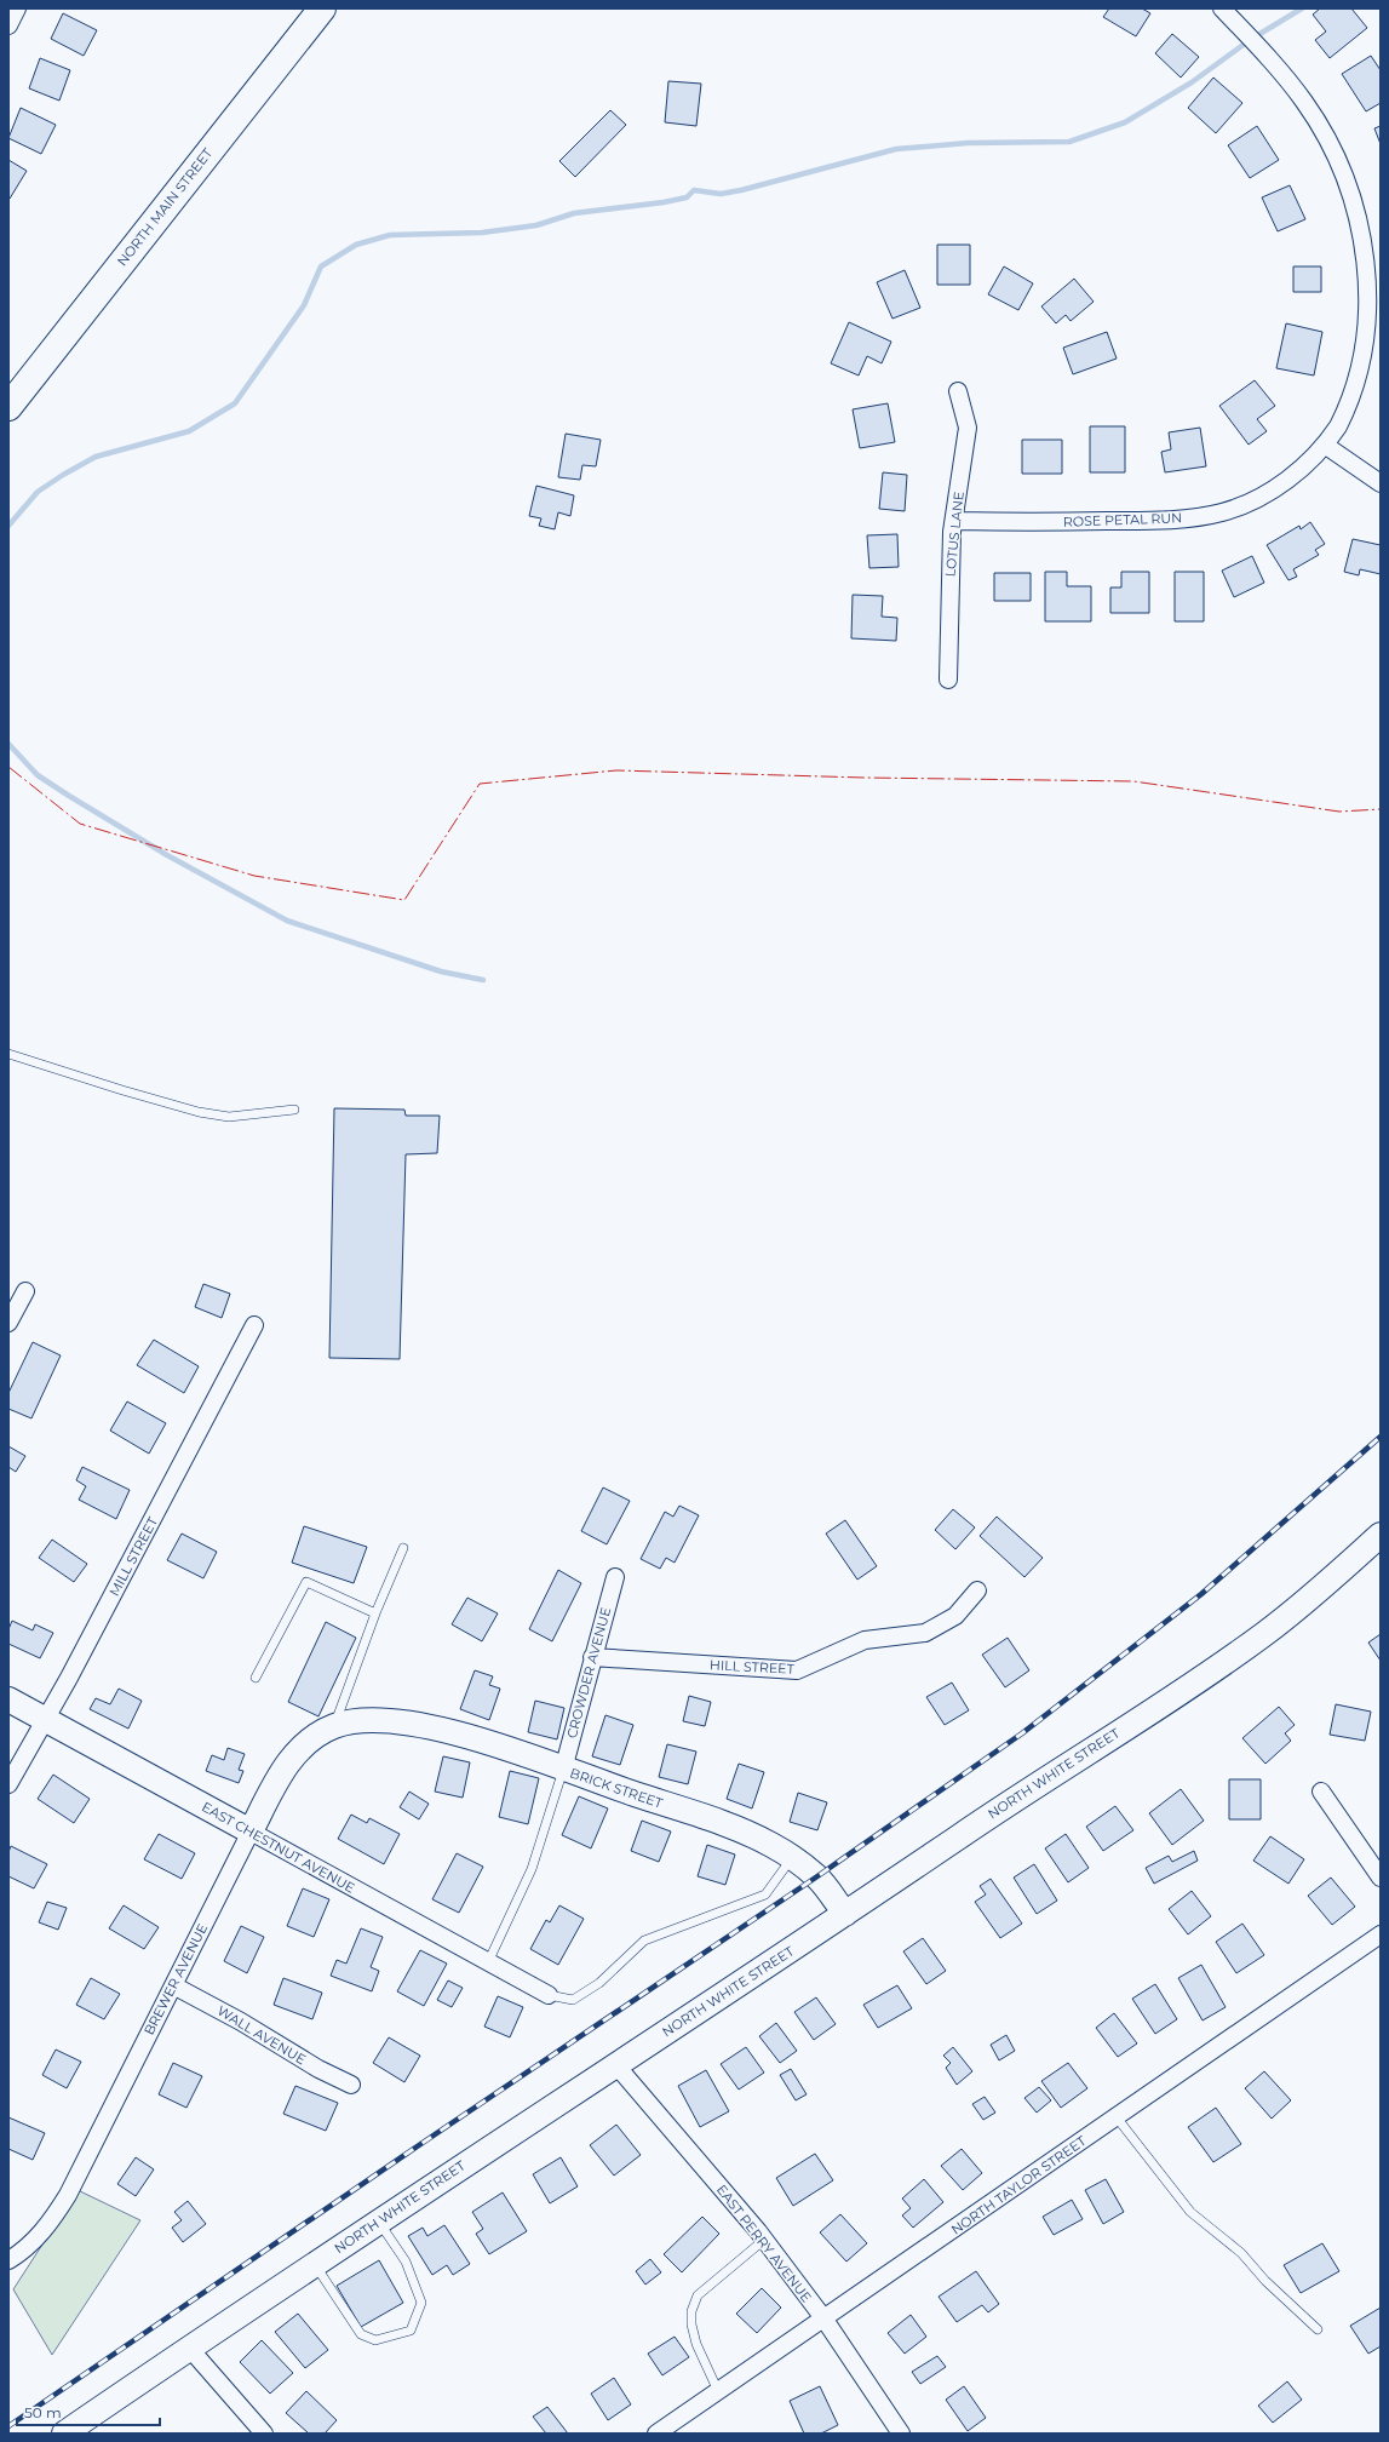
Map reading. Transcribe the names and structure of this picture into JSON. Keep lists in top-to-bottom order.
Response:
{
  "streets": {
    "main road": [
      "NORTH MAIN STREET",
      "NORTH WHITE STREET",
      "BRICK STREET",
      "EAST CHESTNUT AVENUE",
      "BREWER AVENUE"
    ],
    "street": [
      "ROSE PETAL RUN",
      "LOTUS LANE",
      "MILL STREET",
      "HILL STREET",
      "CROWDER AVENUE",
      "WALL AVENUE",
      "NORTH TAYLOR STREET",
      "EAST PERRY AVENUE"
    ]
  },
  "crossings": [
    ["ROSE PETAL RUN", "LOTUS LANE"],
    ["MILL STREET", "EAST CHESTNUT AVENUE"],
    ["HILL STREET", "CROWDER AVENUE"],
    ["CROWDER AVENUE", "BRICK STREET"],
    ["NORTH WHITE STREET", "BRICK STREET"],
    ["NORTH WHITE STREET", "EAST PERRY AVENUE"],
    ["BRICK STREET", "BREWER AVENUE"],
    ["EAST CHESTNUT AVENUE", "BREWER AVENUE"],
    ["BREWER AVENUE", "WALL AVENUE"],
    ["NORTH TAYLOR STREET", "EAST PERRY AVENUE"]
  ],
  "scale_bar": "50 m"
}
